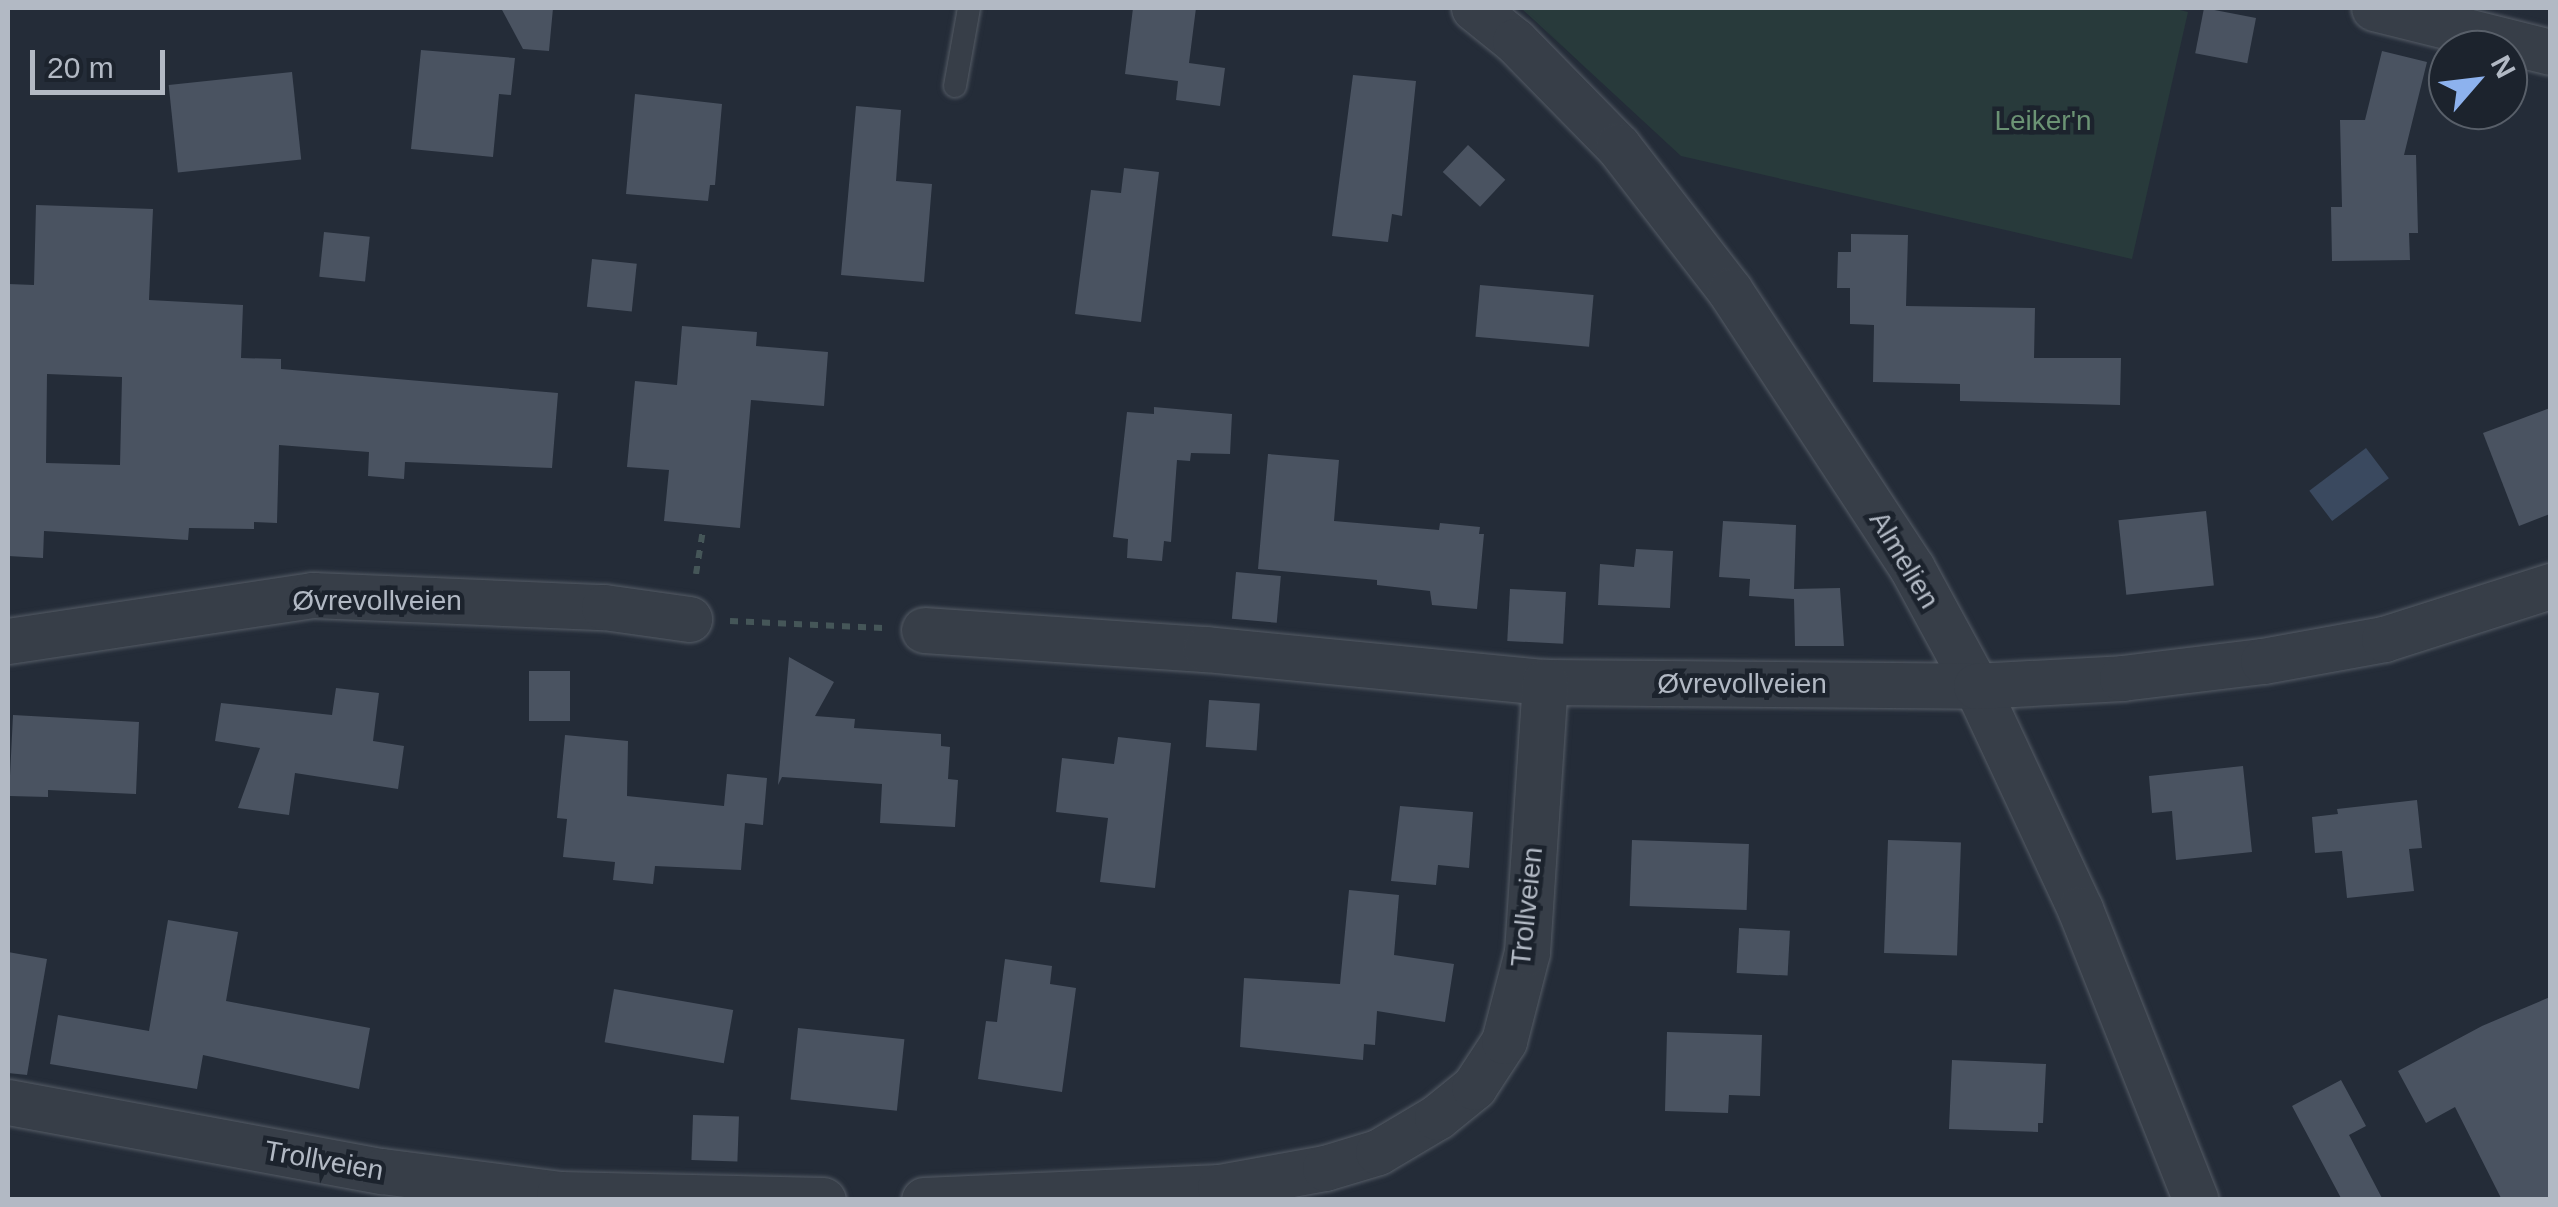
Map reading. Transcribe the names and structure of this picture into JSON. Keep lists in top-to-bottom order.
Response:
{
  "streets": {
    "street": ["Almelien", "Øvrevollveien", "Trollveien"]
  },
  "crossings": [
    ["Almelien", "Øvrevollveien"],
    ["Øvrevollveien", "Trollveien"]
  ],
  "parks": ["Leiker'n"],
  "scale_bar": "20 m",
  "north": "top right"
}
